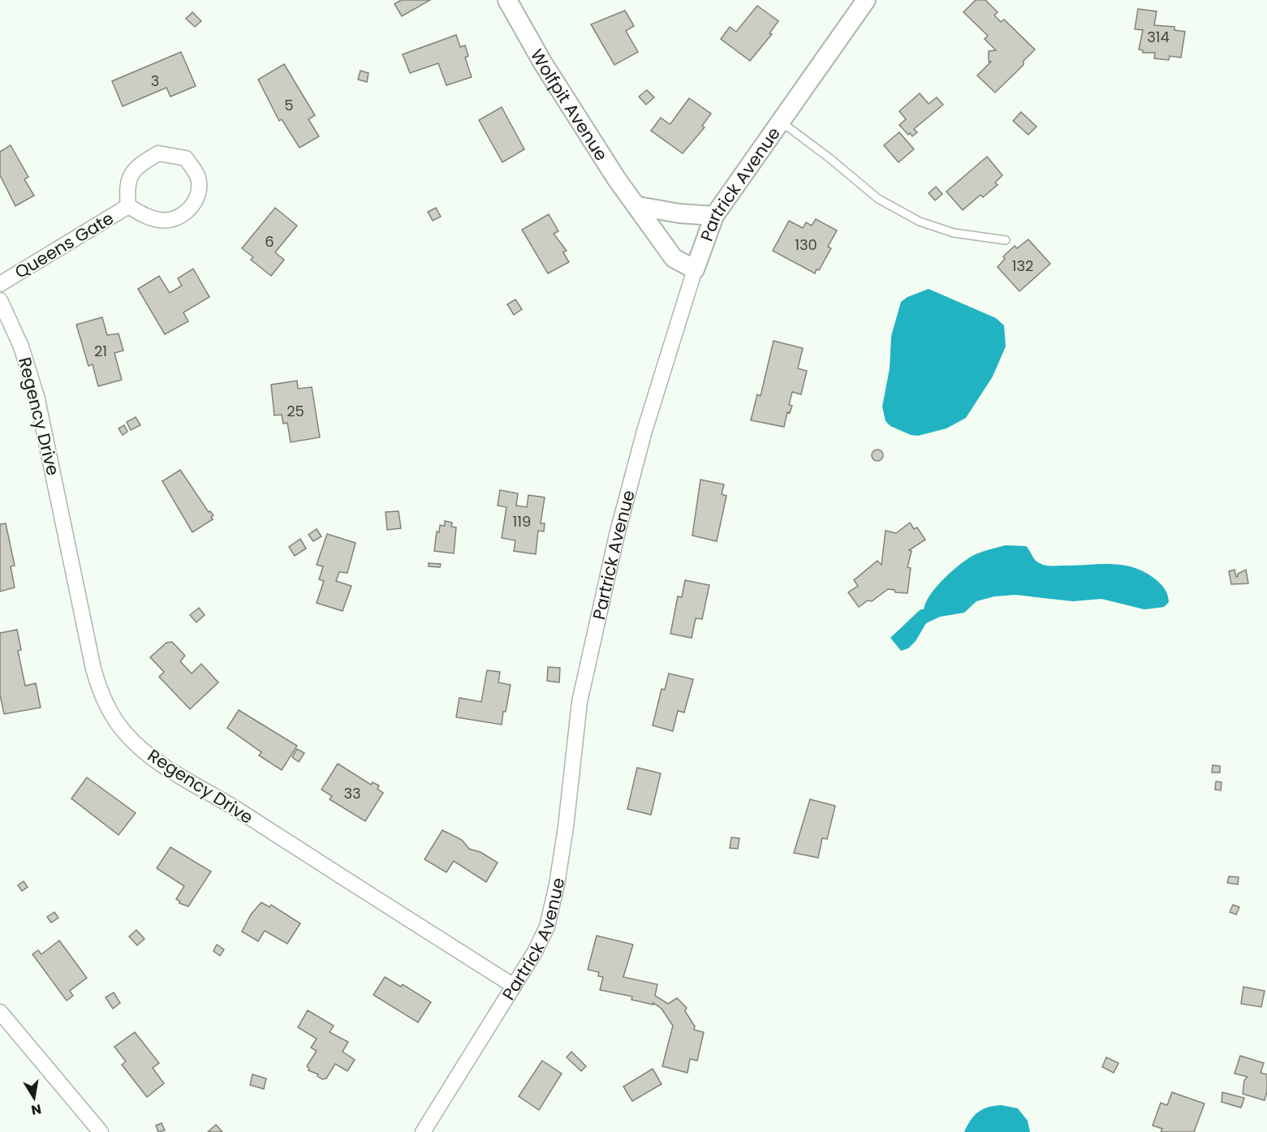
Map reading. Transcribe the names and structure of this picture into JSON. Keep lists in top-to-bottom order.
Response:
{
  "streets": {
    "street": [
      "Wolfpit Avenue",
      "Partrick Avenue",
      "Queens Gate",
      "Regency Drive"
    ]
  },
  "crossings": [
    ["Wolfpit Avenue", "Partrick Avenue"],
    ["Partrick Avenue", "Regency Drive"]
  ],
  "house_numbers": [
    "314",
    "3",
    "5",
    "6",
    "130",
    "132",
    "21",
    "25",
    "119",
    "33"
  ],
  "north": "bottom"
}
